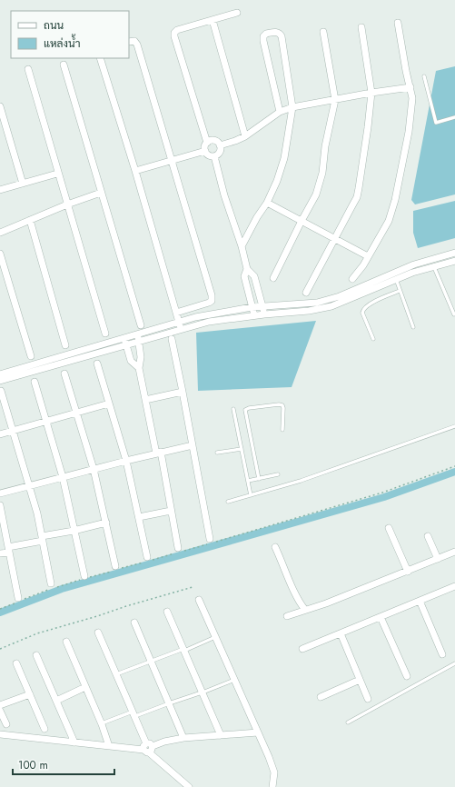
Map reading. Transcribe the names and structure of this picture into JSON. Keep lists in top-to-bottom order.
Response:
{
  "legend": ["ถนน", "แหล่งน้ำ"],
  "scale_bar": "100 m"
}
